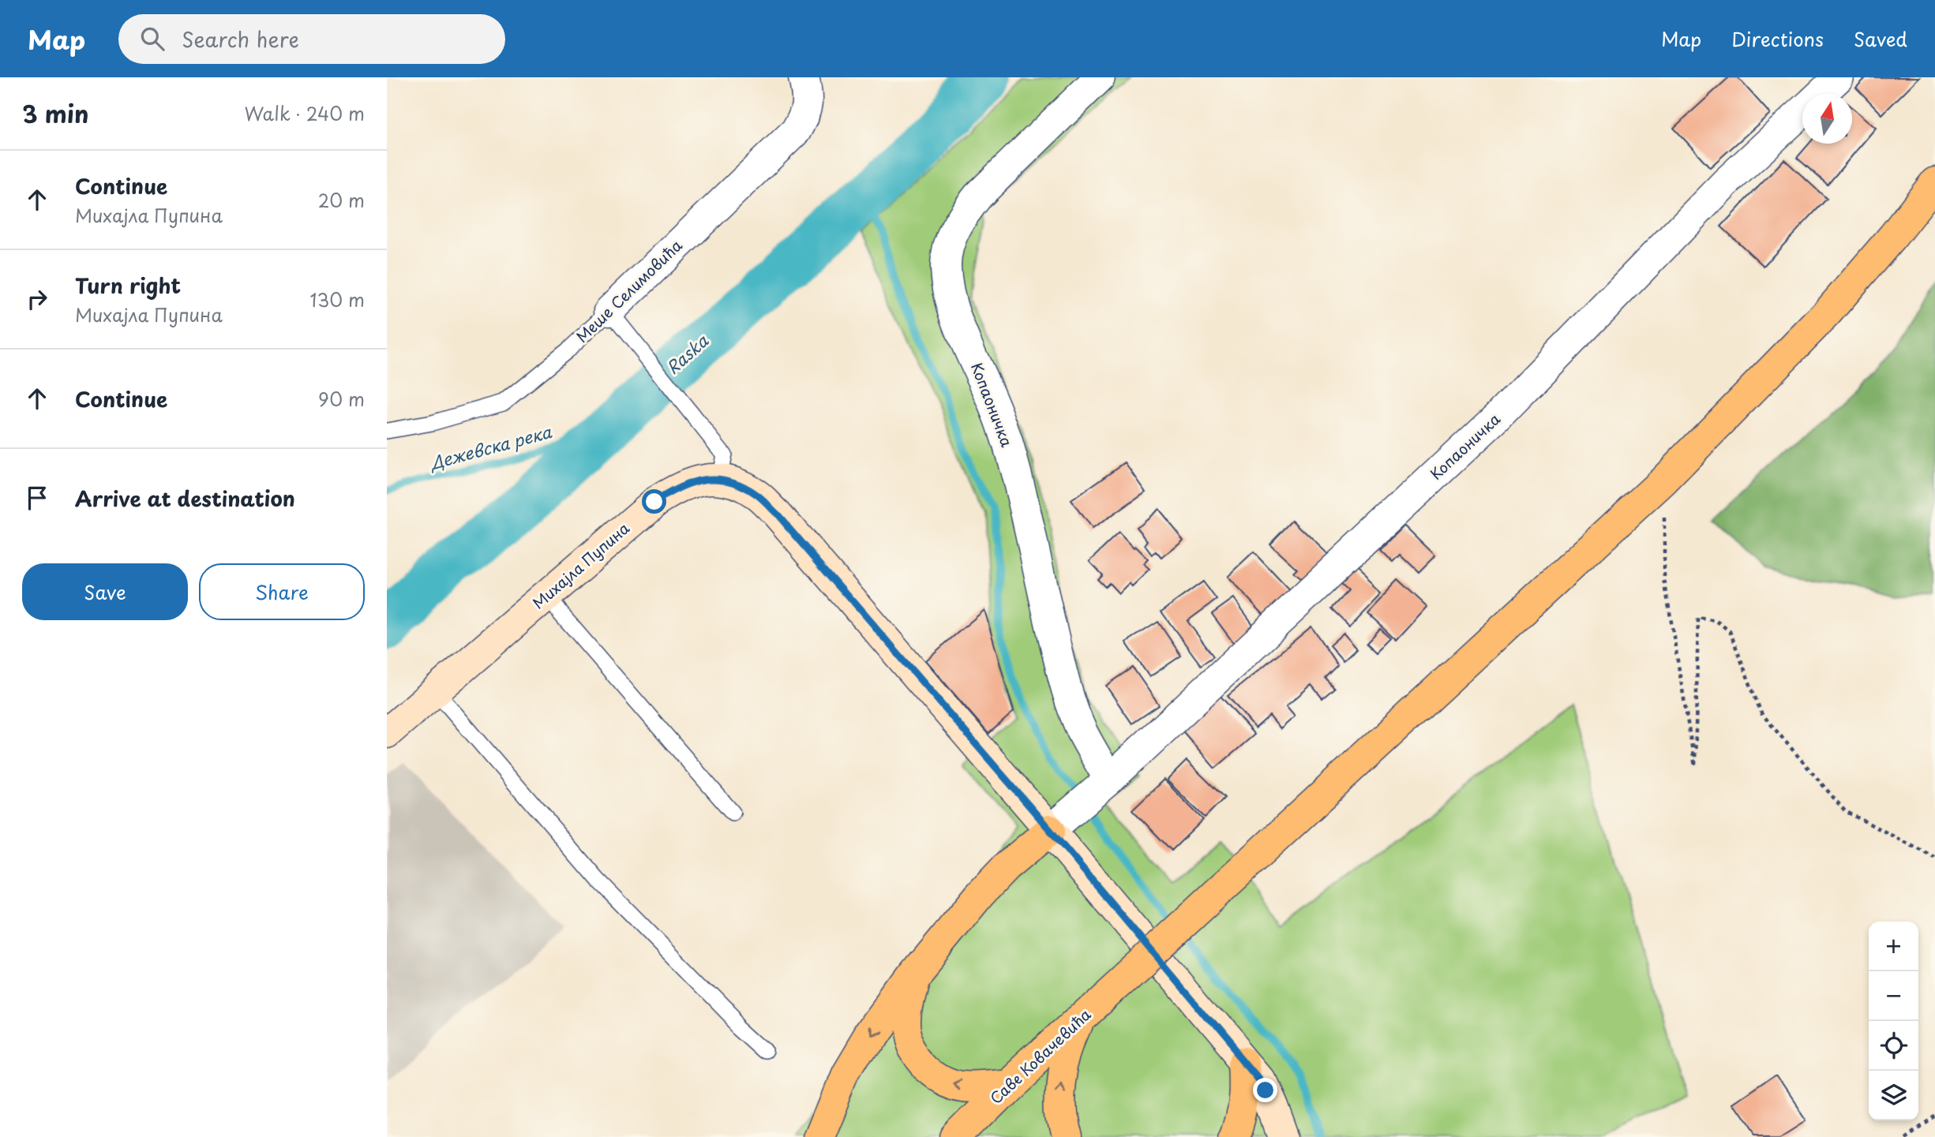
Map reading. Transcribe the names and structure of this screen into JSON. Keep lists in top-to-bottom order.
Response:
{
  "streets": {
    "main road": ["Саве Ковачевића"],
    "street": ["Меше Селимовића", "Копаоничка", "Михајла Пупина"]
  },
  "water": ["Raska", "Дежевска река"],
  "north": "top",
  "page": {
    "header": "Map",
    "search": "Search here",
    "nav": ["Map", "Directions", "Saved"],
    "heading": ["3 min", "Walk · 240 m"],
    "list": [
      ["Continue", "Михајла Пупина", "20 m"],
      ["Turn right", "Михајла Пупина", "130 m"],
      ["Continue", "90 m"],
      "Arrive at destination"
    ],
    "buttons": ["Save", "Share"],
    "map_buttons": ["+", "−"]
  }
}
